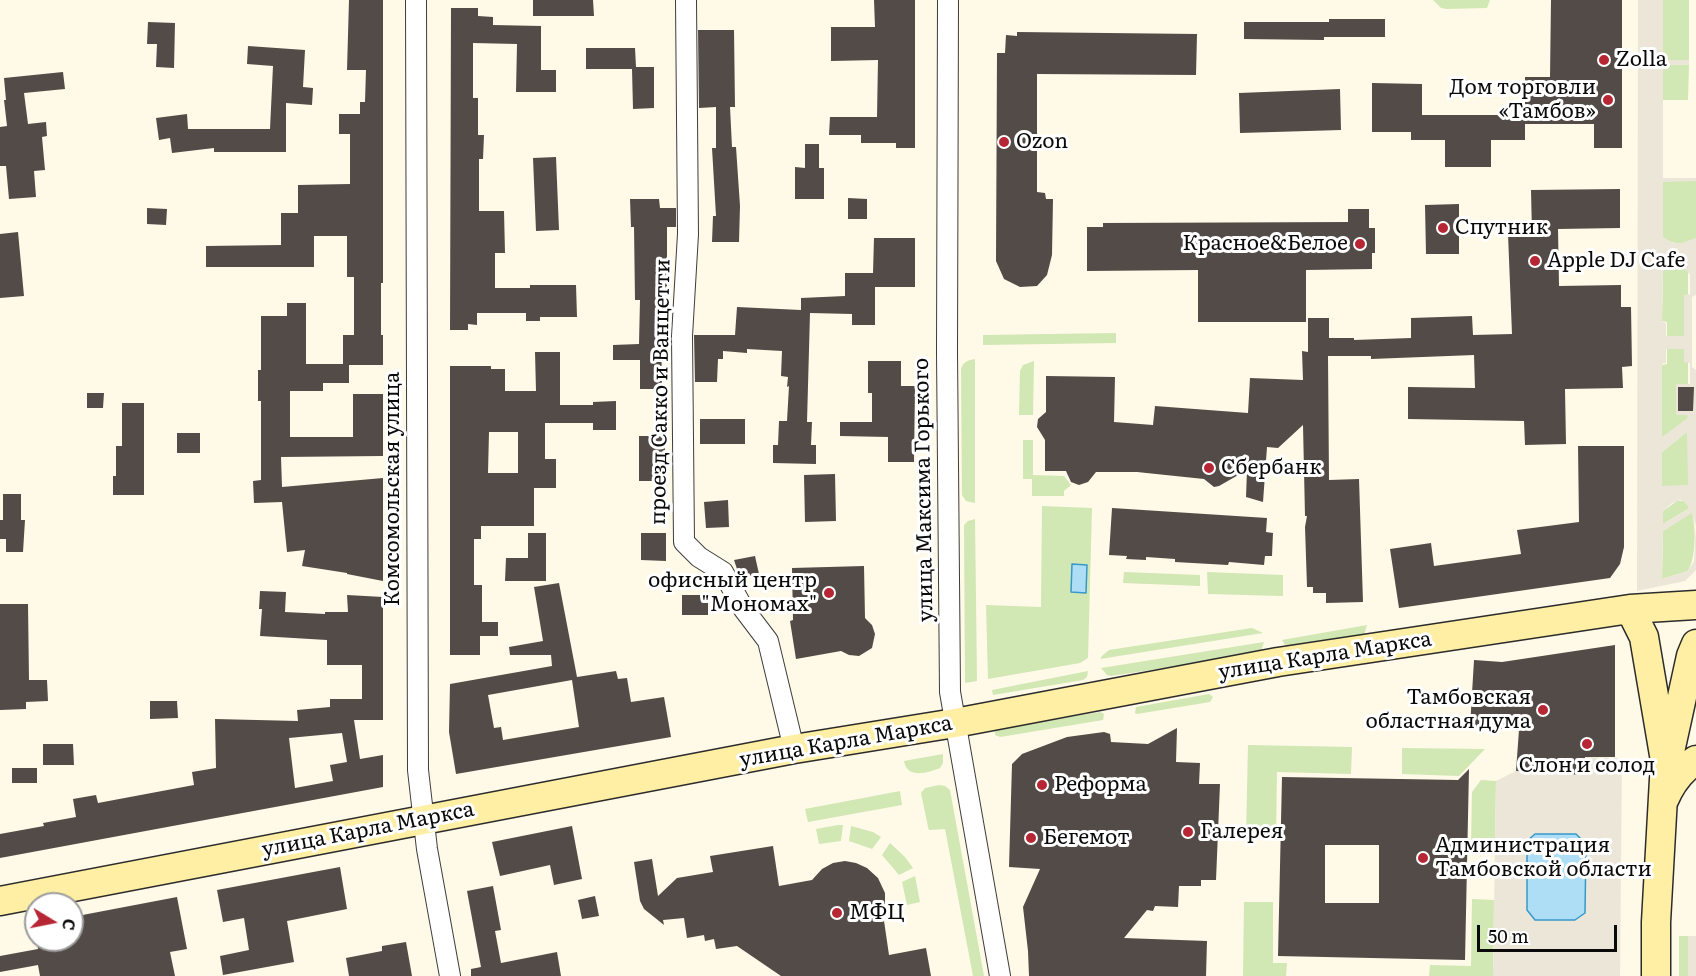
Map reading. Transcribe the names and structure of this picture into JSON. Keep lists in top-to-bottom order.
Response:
{
  "streets": {
    "main road": ["улица Карла Маркса"],
    "street": ["проезд Сакко и Ванцетти", "Комсомольская улица", "улица Максима Горького"]
  },
  "crossings": [
    ["проезд Сакко и Ванцетти", "улица Карла Маркса"],
    ["Комсомольская улица", "улица Карла Маркса"],
    ["улица Максима Горького", "улица Карла Маркса"]
  ],
  "places": [
    "Zolla",
    "Дом торговли «Тамбов»",
    "Ozon",
    "Спутник",
    "Красное&Белое",
    "Apple DJ Cafe",
    "Сбербанк",
    "офисный центр \"Мономах\"",
    "Тамбовская областная дума",
    "Слон и солод",
    "Реформа",
    "Галерея",
    "Бегемот",
    "Администрация Тамбовской области",
    "МФЦ"
  ],
  "scale_bar": "50 m",
  "north": "right"
}
